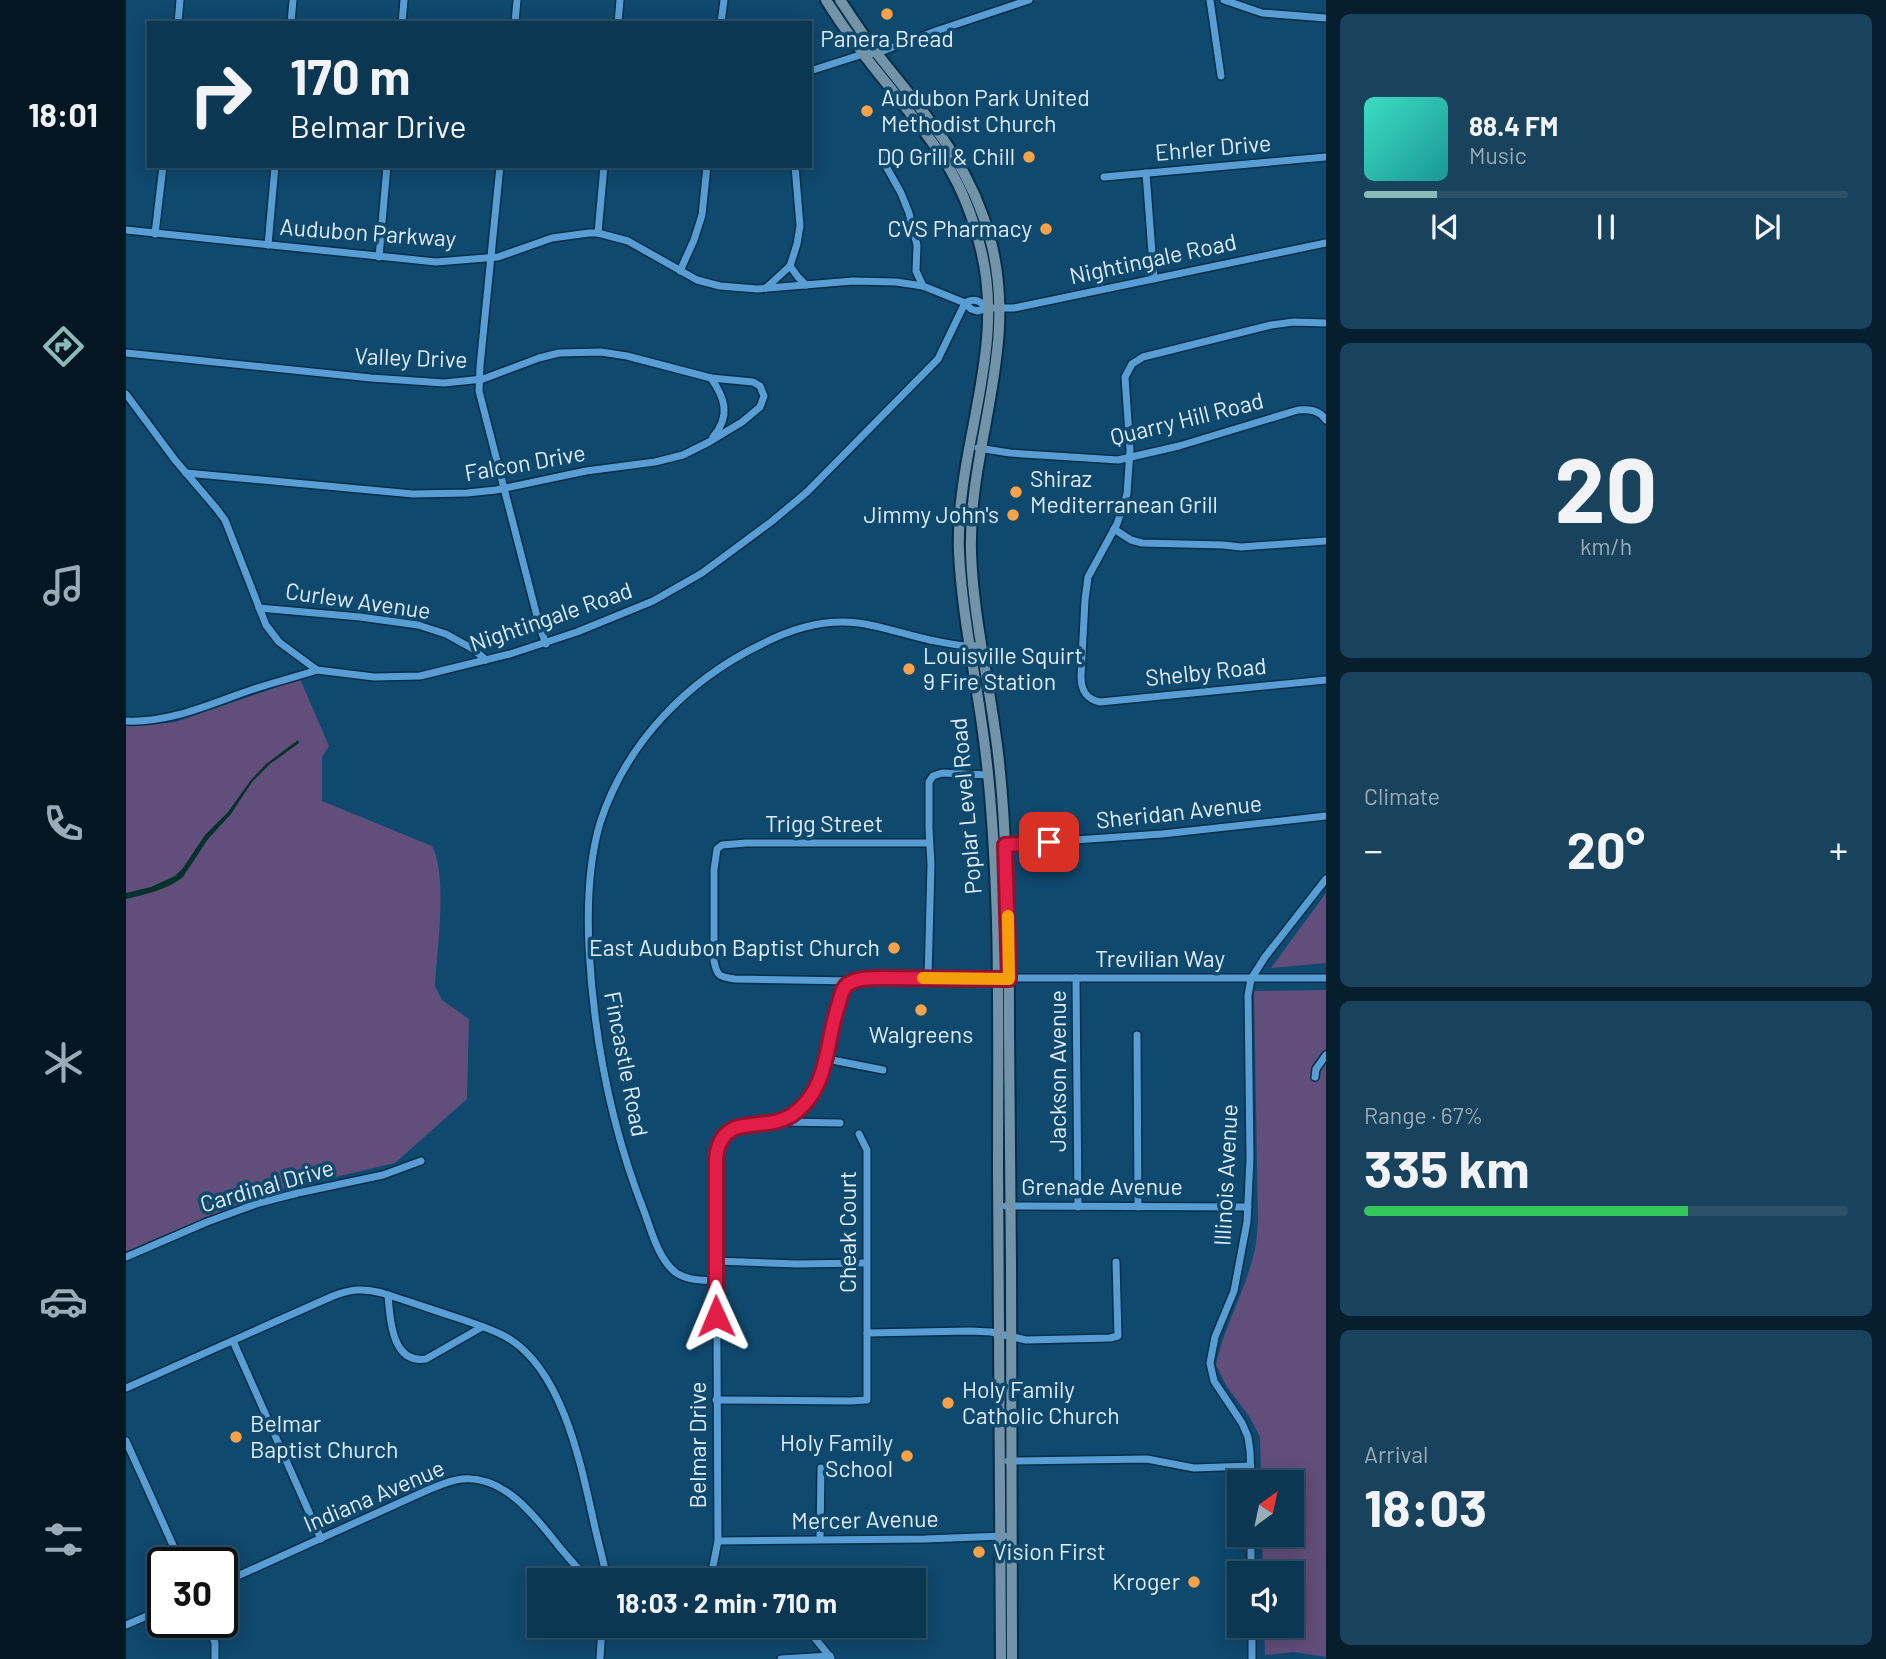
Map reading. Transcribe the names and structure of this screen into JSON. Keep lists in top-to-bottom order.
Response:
{
  "streets": {
    "main road": ["Poplar Level Road"],
    "street": [
      "Ehrler Drive",
      "Audubon Parkway",
      "Nightingale Road",
      "Valley Drive",
      "Quarry Hill Road",
      "Falcon Drive",
      "Curlew Avenue",
      "Shelby Road",
      "Sheridan Avenue",
      "Trigg Street",
      "Trevilian Way",
      "Fincastle Road",
      "Jackson Avenue",
      "Illinois Avenue",
      "Cardinal Drive",
      "Grenade Avenue",
      "Cheak Court",
      "Belmar Drive",
      "Indiana Avenue",
      "Mercer Avenue"
    ]
  },
  "crossings": [
    ["Audubon Parkway", "Nightingale Road"],
    ["Audubon Parkway", "Poplar Level Road"],
    ["Nightingale Road", "Curlew Avenue"],
    ["Nightingale Road", "Poplar Level Road"],
    ["Valley Drive", "Falcon Drive"],
    ["Quarry Hill Road", "Poplar Level Road"],
    ["Poplar Level Road", "Sheridan Avenue"],
    ["Poplar Level Road", "Trevilian Way"],
    ["Poplar Level Road", "Fincastle Road"],
    ["Poplar Level Road", "Grenade Avenue"],
    ["Poplar Level Road", "Mercer Avenue"],
    ["Trevilian Way", "Jackson Avenue"],
    ["Trevilian Way", "Illinois Avenue"],
    ["Fincastle Road", "Belmar Drive"],
    ["Jackson Avenue", "Grenade Avenue"],
    ["Illinois Avenue", "Grenade Avenue"],
    ["Cheak Court", "Belmar Drive"],
    ["Belmar Drive", "Mercer Avenue"]
  ],
  "places": [
    "Panera Bread",
    "Audubon Park United Methodist Church",
    "DQ Grill & Chill",
    "CVS Pharmacy",
    "Shiraz Mediterranean Grill",
    "Jimmy John's",
    "Louisville Squirt 9 Fire Station",
    "East Audubon Baptist Church",
    "Walgreens",
    "Holy Family Catholic Church",
    "Belmar Baptist Church",
    "Holy Family School",
    "Vision First",
    "Kroger"
  ],
  "north": "top right",
  "page": {
    "tabs": "18:01",
    "turn": ["170 m", "Belmar Drive"],
    "song": ["88.4 FM", "Music"],
    "tile": [
      ["20", "km/h"],
      "Climate",
      ["Range · 67%", "335 km"],
      ["Arrival", "18:03"]
    ],
    "heat": ["−", "20°", "+"],
    "limit": "30",
    "trip": "18:03 · 2 min · 710 m"
  }
}
